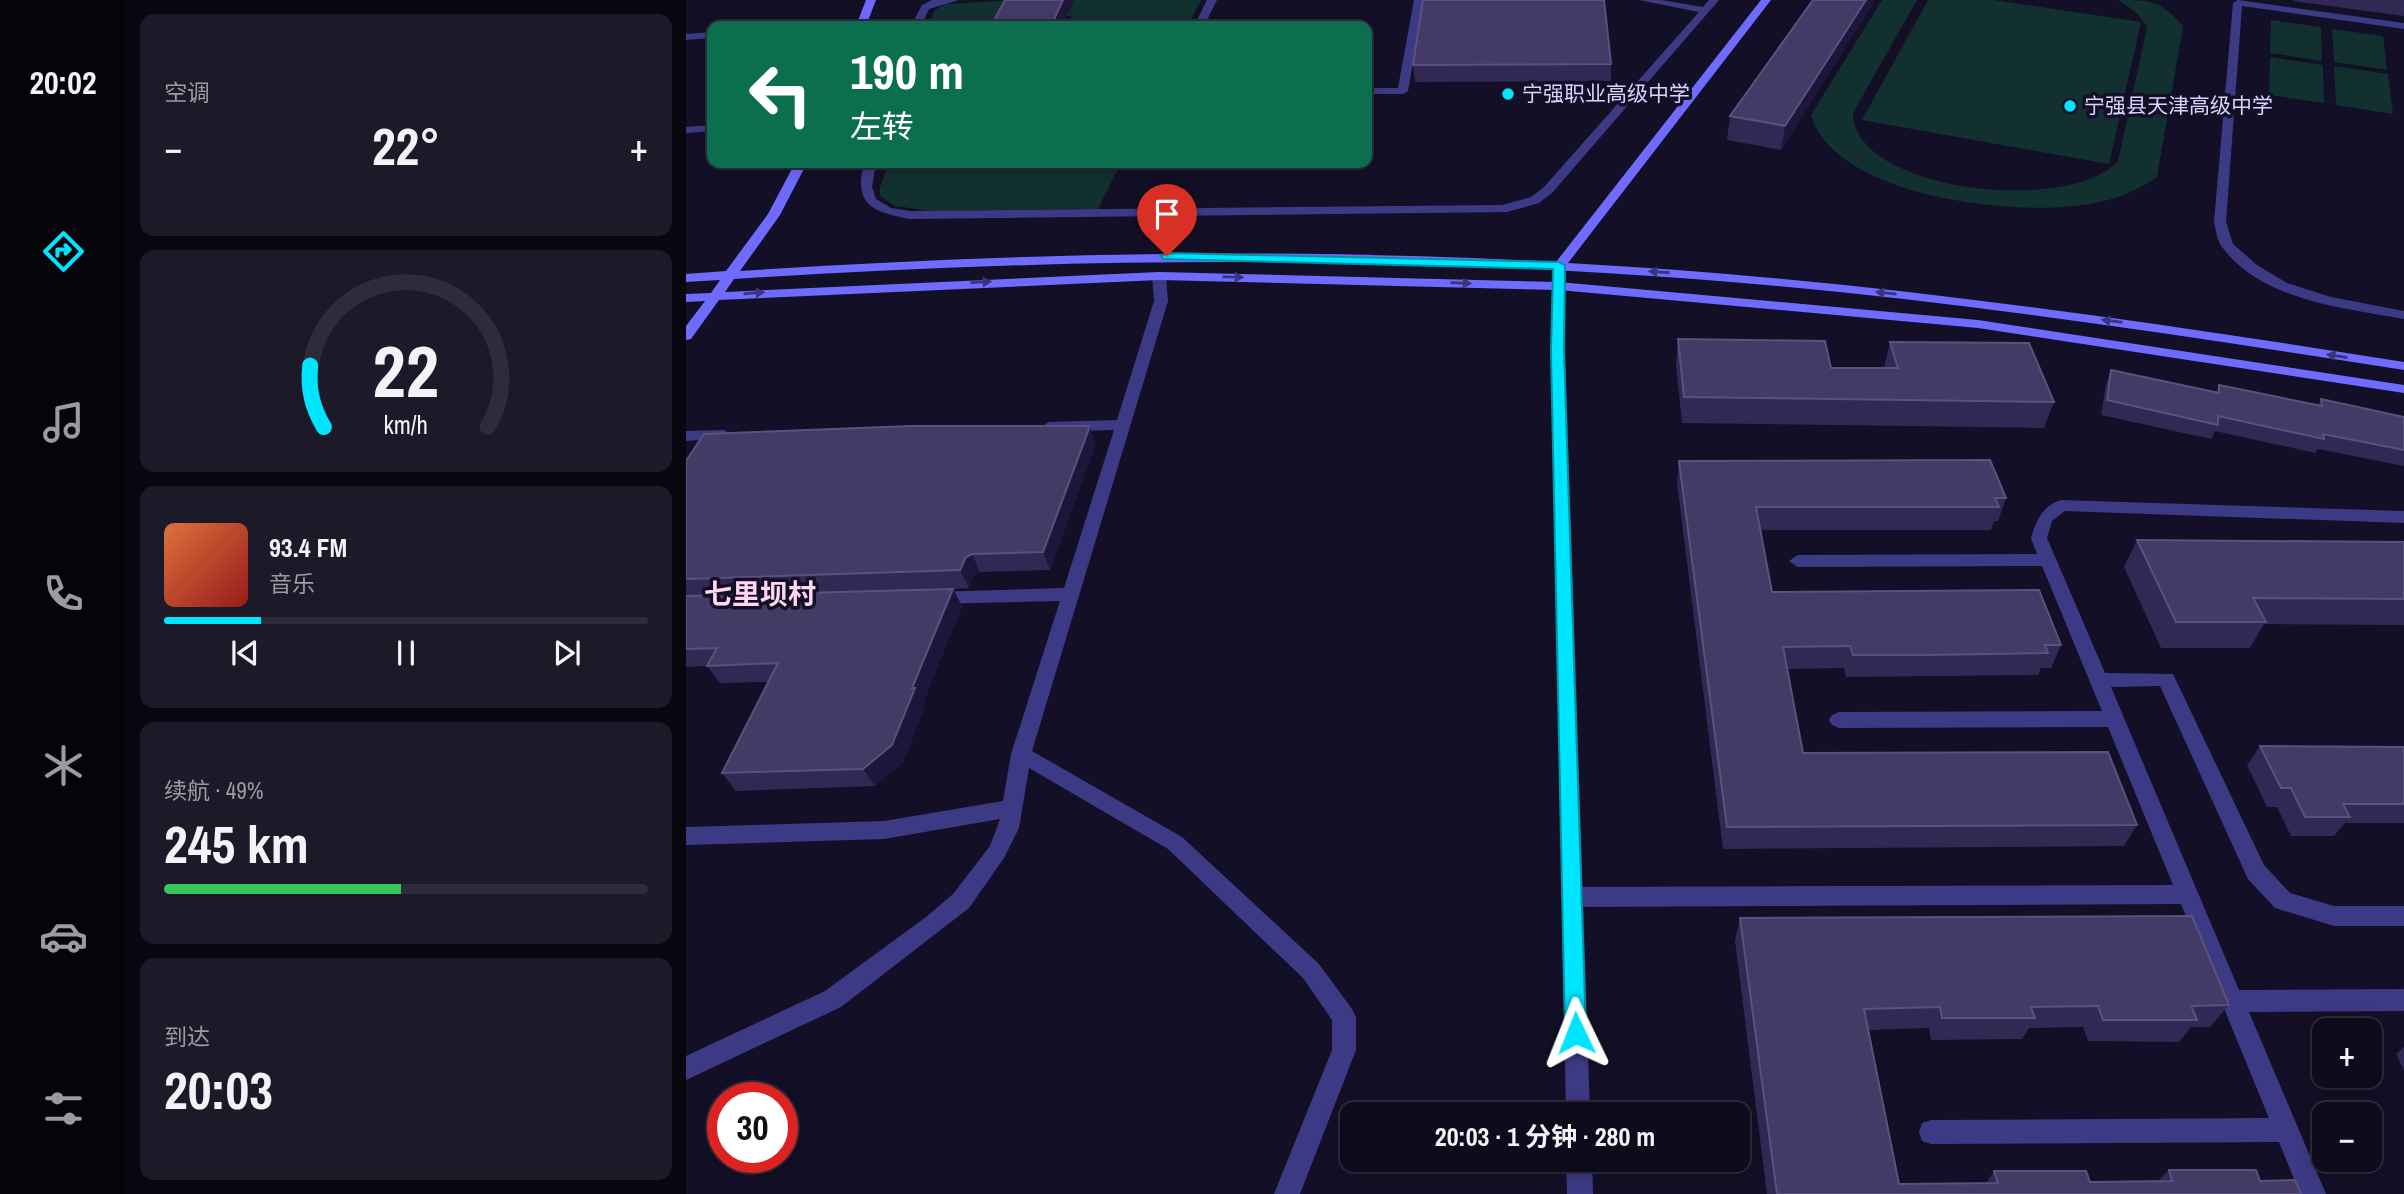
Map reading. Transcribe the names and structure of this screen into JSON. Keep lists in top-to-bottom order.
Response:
{
  "districts": ["七里坝村"],
  "places": ["宁强职业高级中学", "宁强县天津高级中学"],
  "page": {
    "tabs": "20:02",
    "tile": [
      "空调",
      ["续航 · 49%", "245 km"],
      ["到达", "20:03"]
    ],
    "turn": ["190 m", "左转"],
    "heat": ["−", "22°", "+"],
    "song": ["93.4 FM", "音乐"],
    "map_buttons": ["+", "−"],
    "limit": "30",
    "trip": "20:03 · 1 分钟 · 280 m",
    "gauge": ["22", "km/h"]
  }
}
